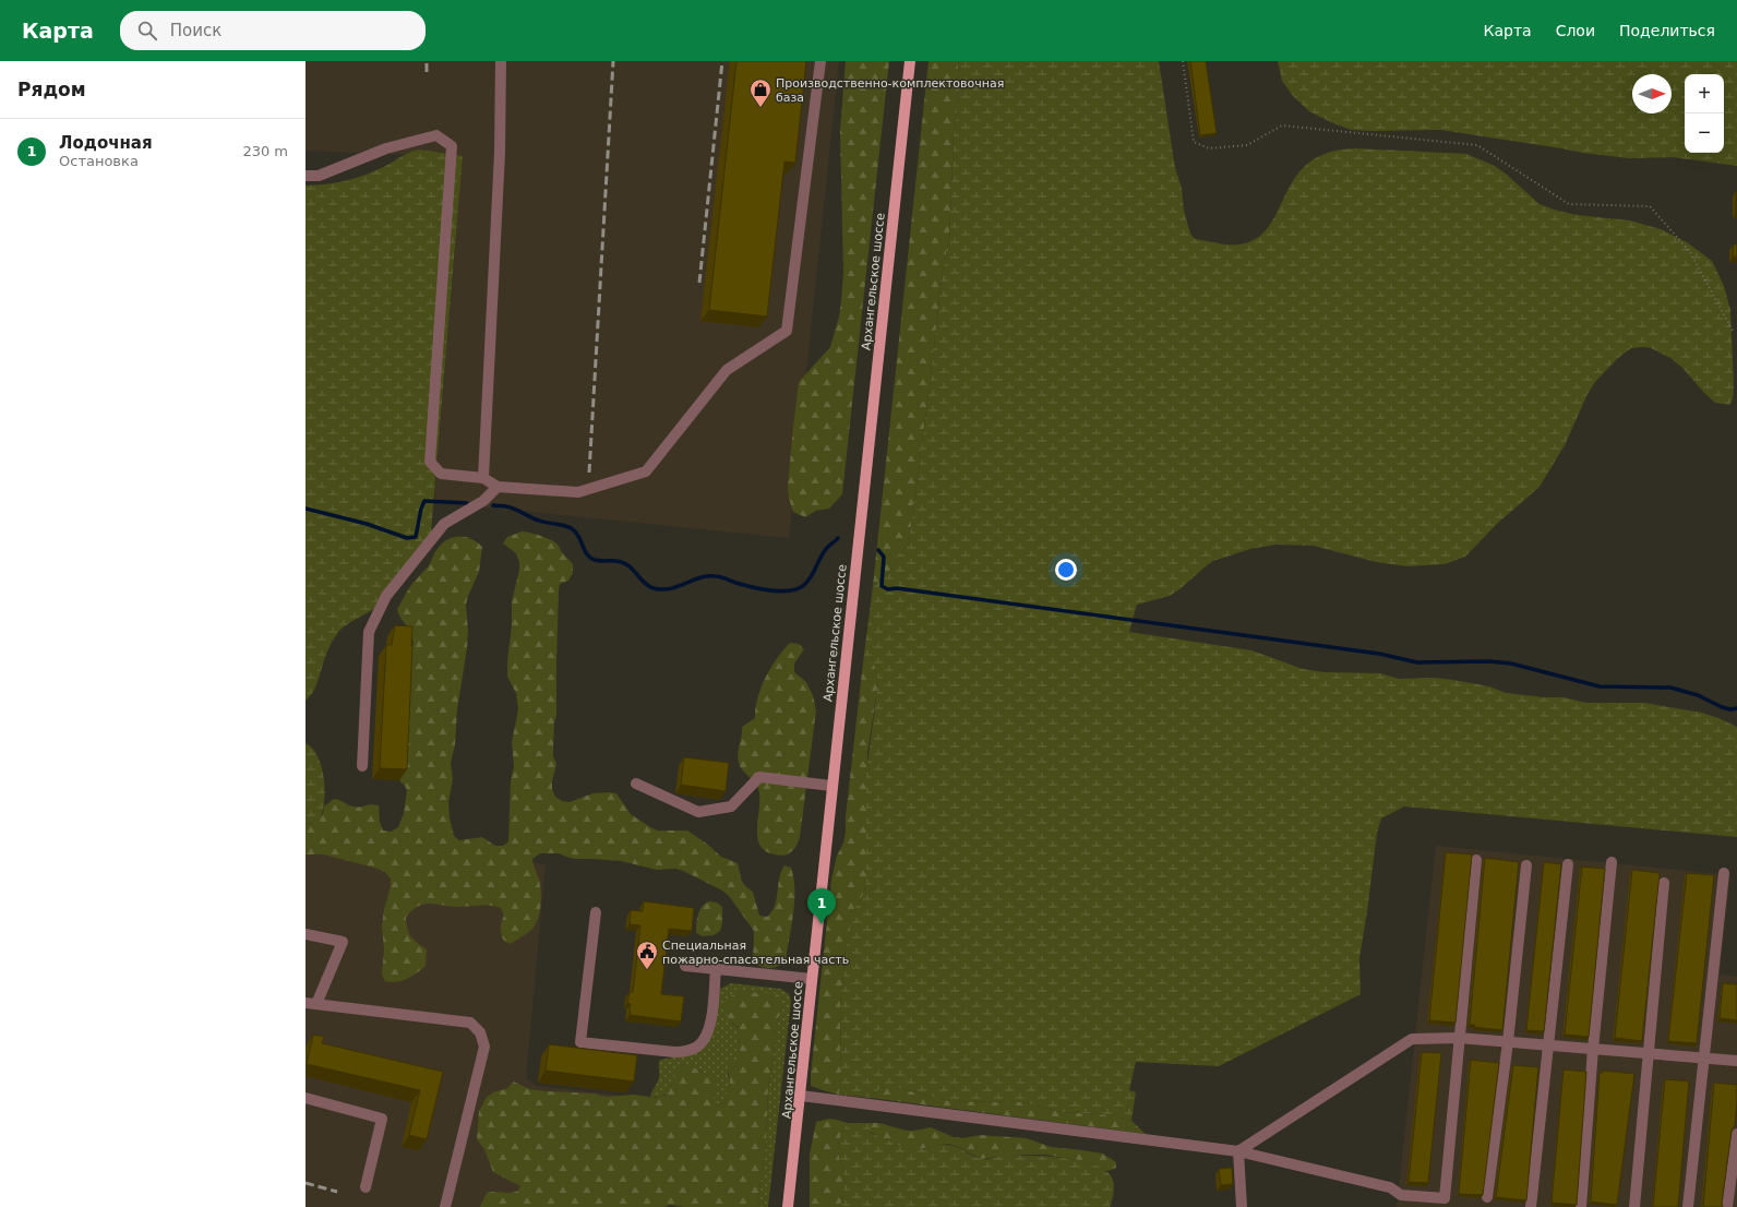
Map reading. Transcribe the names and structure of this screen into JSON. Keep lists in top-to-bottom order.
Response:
{
  "streets": {
    "main road": ["Архангельское шоссе"]
  },
  "places": {
    "shop": ["Производственно-комплектовочная база"],
    "public building": ["Специальная пожарно-спасательная часть"]
  },
  "north": "right",
  "page": {
    "header": "Карта",
    "search": "Поиск",
    "nav": ["Карта", "Слои", "Поделиться"],
    "heading": "Рядом",
    "map_buttons": ["+", "−"],
    "list": [
      {
        "mark": "1",
        "name": "Лодочная",
        "note": "Остановка",
        "value": "230 m"
      }
    ],
    "pins": "1"
  }
}
